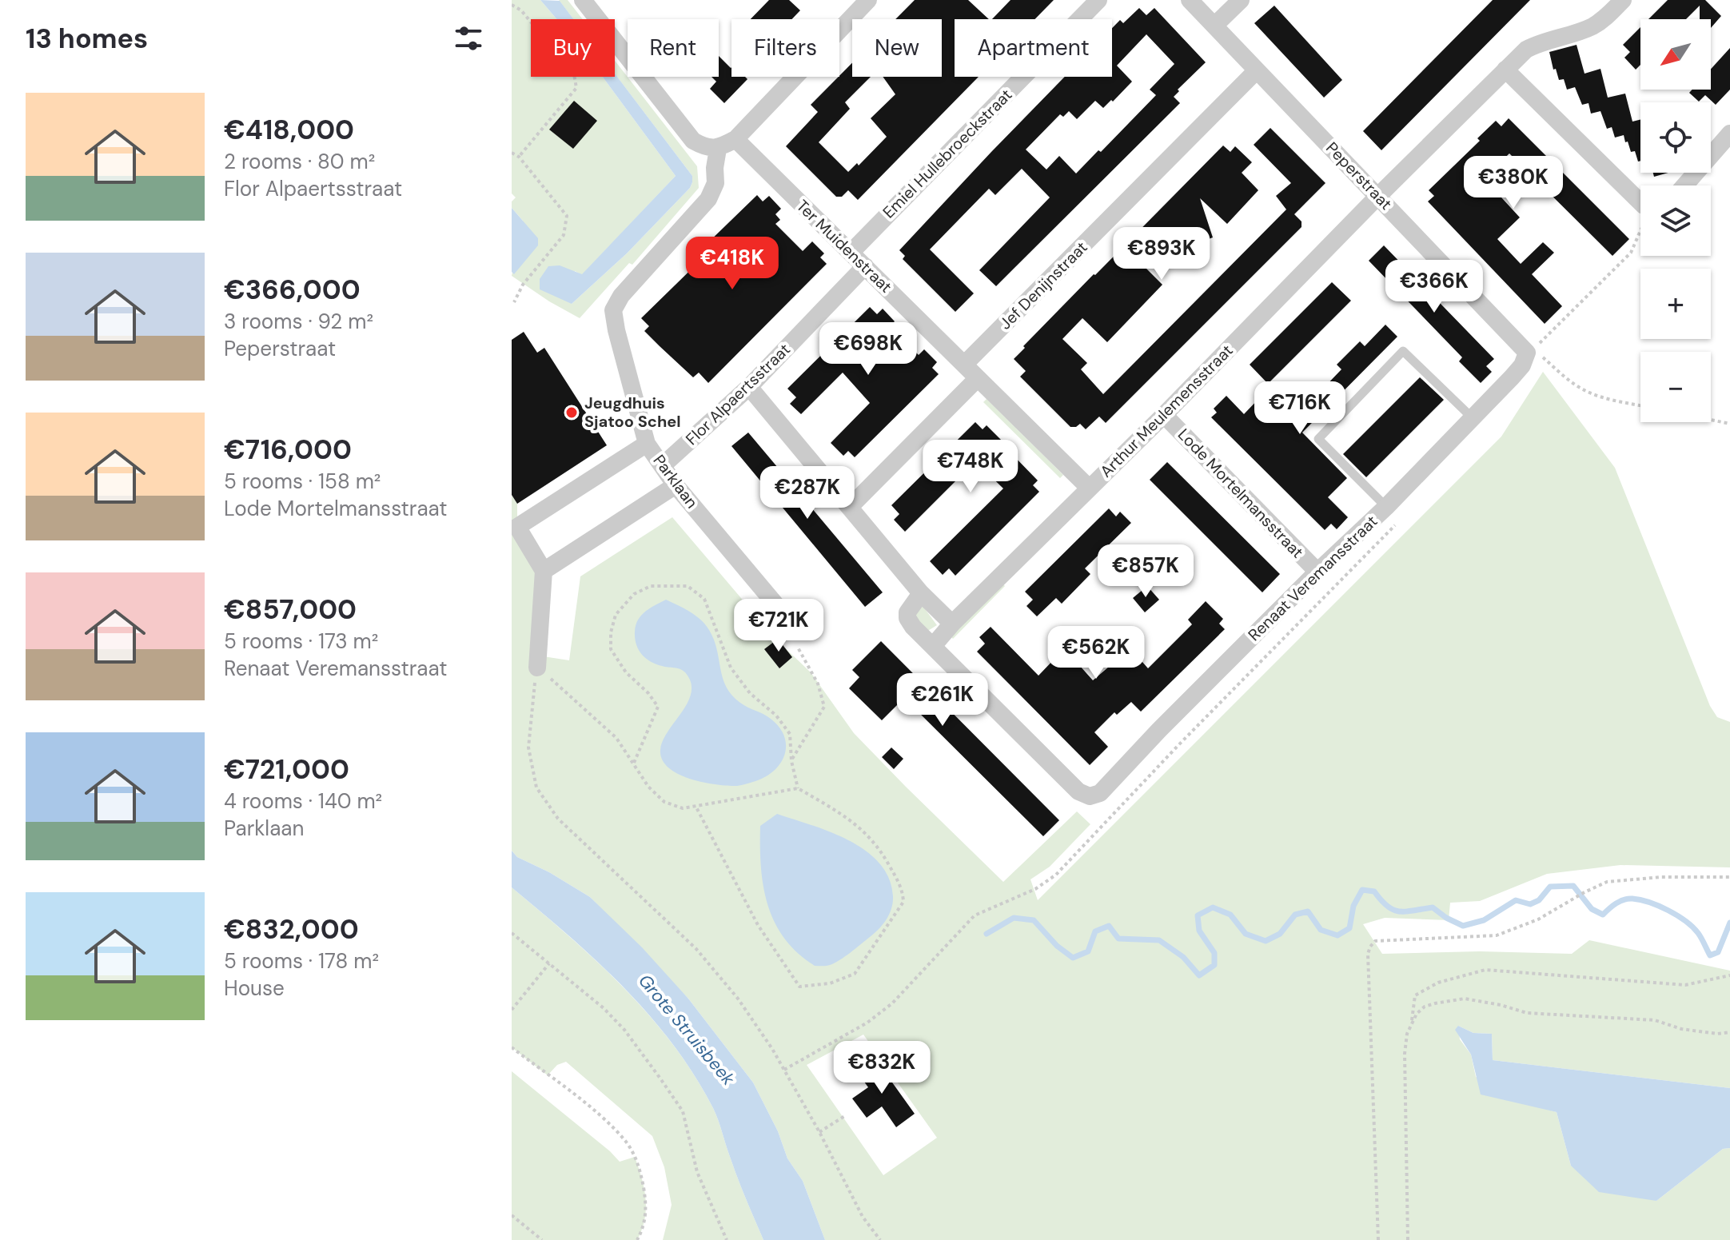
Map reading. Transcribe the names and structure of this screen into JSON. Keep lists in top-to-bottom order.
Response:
{
  "streets": {
    "street": [
      "Emiel Hullebroeckstraat",
      "Peperstraat",
      "Ter Muidenstraat",
      "Jef Denijnstraat",
      "Flor Alpaertsstraat",
      "Arthur Meulemensstraat",
      "Parklaan",
      "Lode Mortelmansstraat",
      "Renaat Veremansstraat"
    ]
  },
  "crossings": [
    ["Emiel Hullebroeckstraat", "Ter Muidenstraat"],
    ["Peperstraat", "Jef Denijnstraat"],
    ["Peperstraat", "Arthur Meulemensstraat"],
    ["Peperstraat", "Renaat Veremansstraat"],
    ["Ter Muidenstraat", "Jef Denijnstraat"],
    ["Ter Muidenstraat", "Flor Alpaertsstraat"],
    ["Ter Muidenstraat", "Arthur Meulemensstraat"],
    ["Flor Alpaertsstraat", "Parklaan"],
    ["Arthur Meulemensstraat", "Lode Mortelmansstraat"],
    ["Arthur Meulemensstraat", "Renaat Veremansstraat"],
    ["Lode Mortelmansstraat", "Renaat Veremansstraat"]
  ],
  "water": ["Grote Struisbeek"],
  "places": ["Jeugdhuis Sjatoo Schel"],
  "north": "bottom left",
  "page": {
    "heading": "13 homes",
    "map_buttons": ["+", "−"],
    "chip": [
      "Buy",
      "Rent",
      "Filters",
      "New",
      "Apartment"
    ],
    "list": [
      {
        "name": "€418,000",
        "note": "2 rooms · 80 m² · Flor Alpaertsstraat"
      },
      {
        "name": "€366,000",
        "note": "3 rooms · 92 m² · Peperstraat"
      },
      {
        "name": "€716,000",
        "note": "5 rooms · 158 m² · Lode Mortelmansstraat"
      },
      {
        "name": "€857,000",
        "note": "5 rooms · 173 m² · Renaat Veremansstraat"
      },
      {
        "name": "€721,000",
        "note": "4 rooms · 140 m² · Parklaan"
      },
      {
        "name": "€832,000",
        "note": "5 rooms · 178 m² · House"
      }
    ],
    "price": [
      "€380K",
      "€893K",
      "€418K",
      "€366K",
      "€698K",
      "€716K",
      "€748K",
      "€287K",
      "€857K",
      "€721K",
      "€562K",
      "€261K",
      "€832K"
    ]
  }
}
